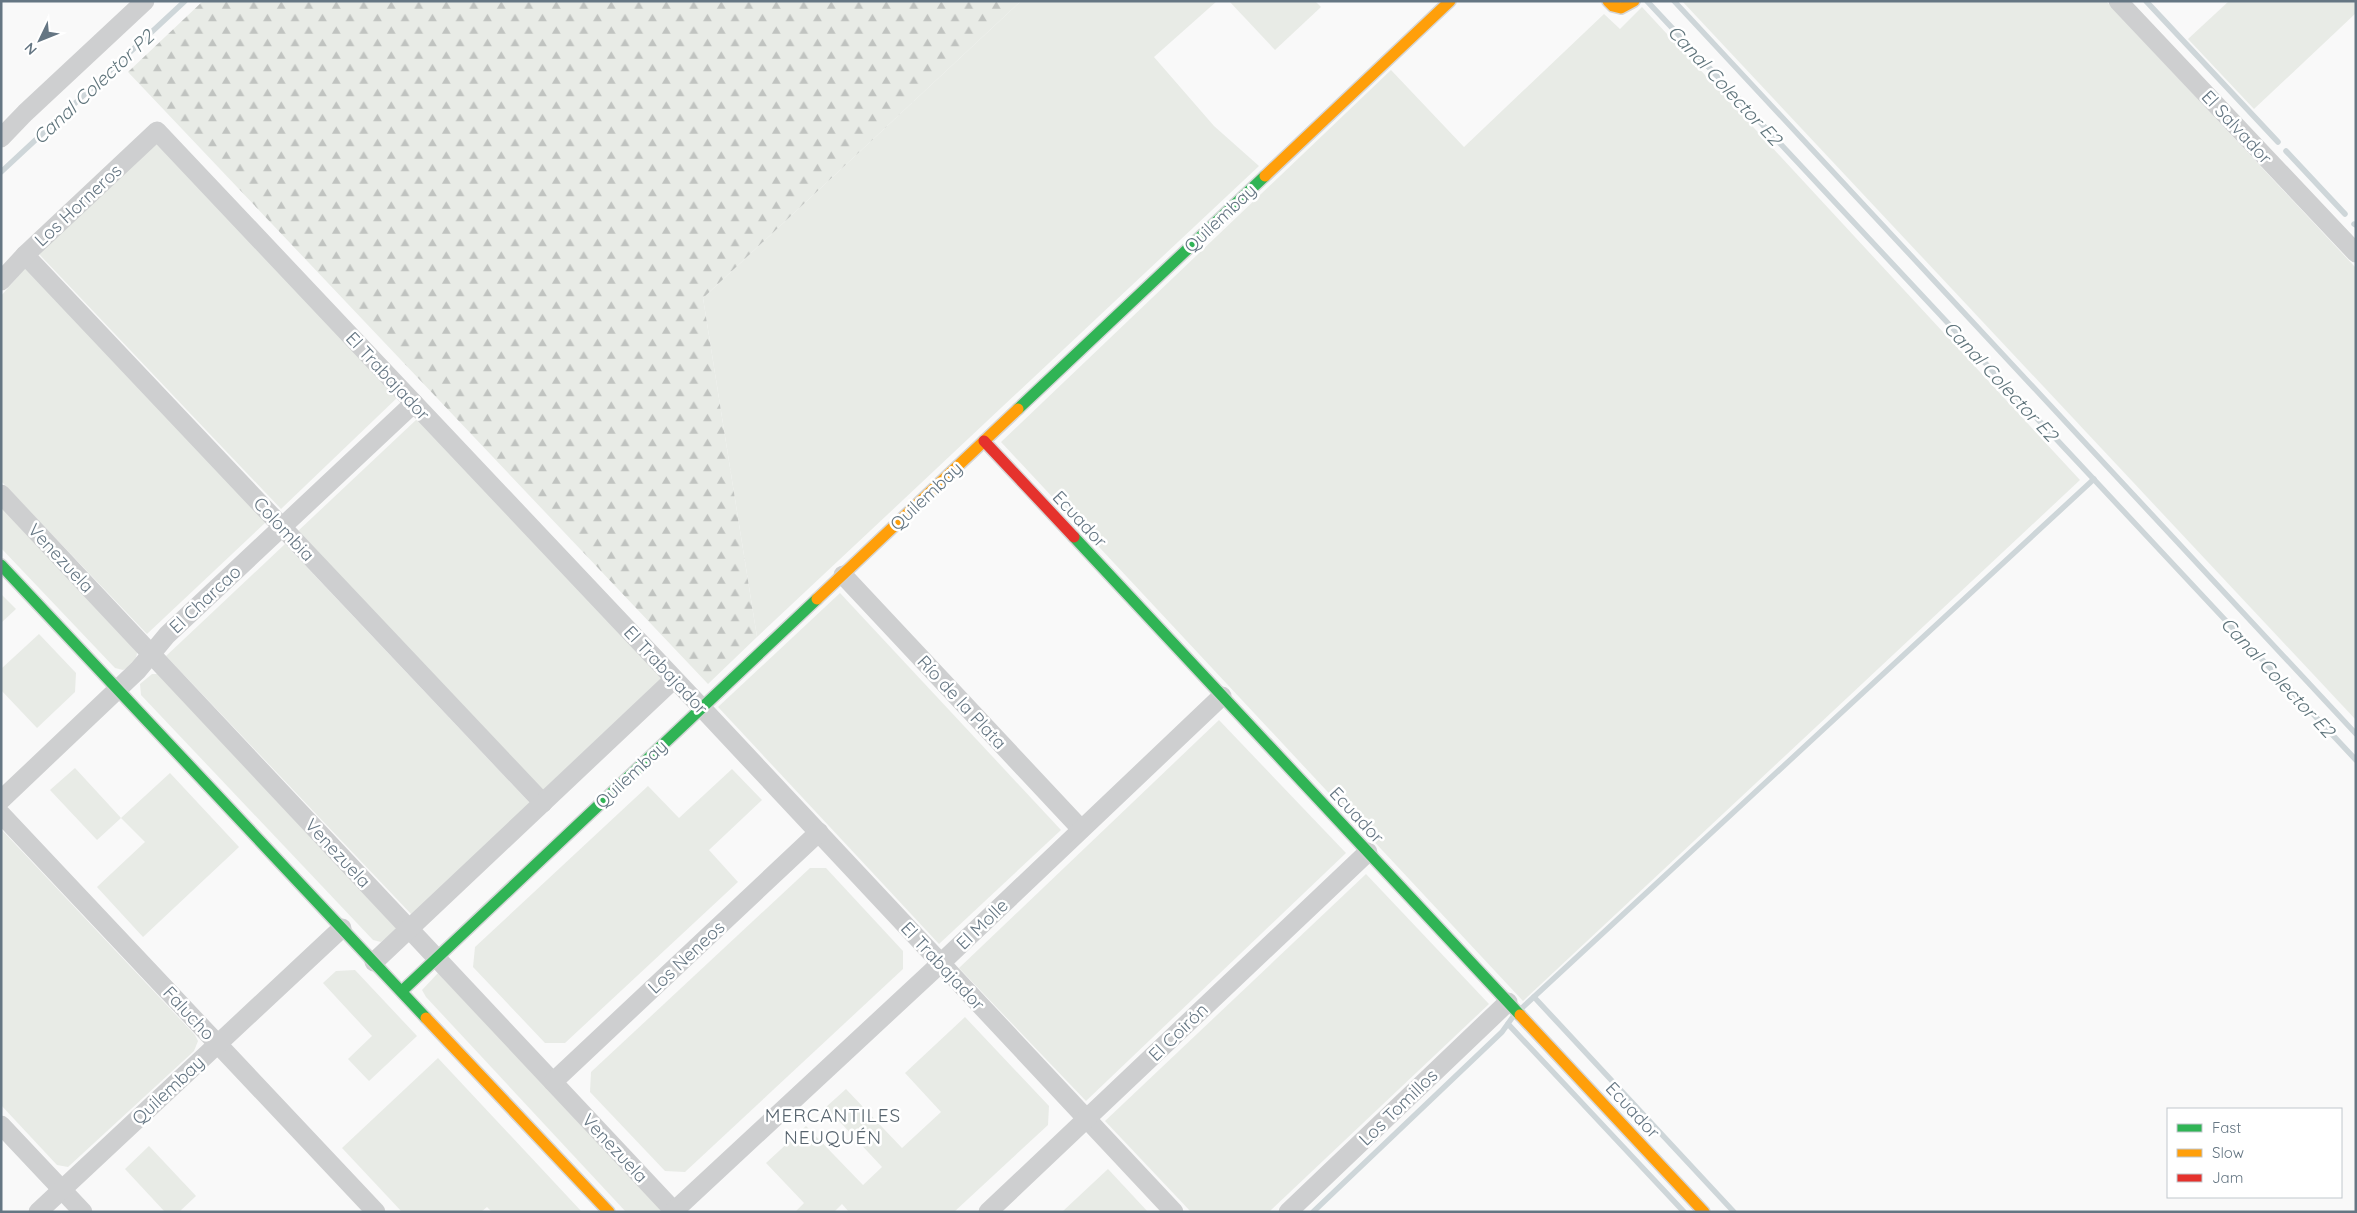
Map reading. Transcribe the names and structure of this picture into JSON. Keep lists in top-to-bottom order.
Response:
{
  "streets": {
    "street": [
      "El Salvador",
      "Los Horneros",
      "Quilembay",
      "El Trabajador",
      "Ecuador",
      "Colombia",
      "Venezuela",
      "El Charcao",
      "Río de la Plata",
      "El Molle",
      "Los Neneos",
      "Falucho",
      "El Coirón",
      "Los Tomillos"
    ]
  },
  "crossings": [
    ["Los Horneros", "El Trabajador"],
    ["Los Horneros", "Colombia"],
    ["Quilembay", "El Trabajador"],
    ["Quilembay", "Ecuador"],
    ["Quilembay", "Venezuela"],
    ["Quilembay", "Río de la Plata"],
    ["Quilembay", "Falucho"],
    ["El Trabajador", "El Charcao"],
    ["El Trabajador", "El Molle"],
    ["El Trabajador", "Los Neneos"],
    ["El Trabajador", "El Coirón"],
    ["Ecuador", "El Molle"],
    ["Ecuador", "El Coirón"],
    ["Ecuador", "Los Tomillos"],
    ["Colombia", "El Charcao"],
    ["Venezuela", "El Charcao"],
    ["Venezuela", "El Molle"],
    ["Venezuela", "Los Neneos"],
    ["Río de la Plata", "El Molle"]
  ],
  "districts": ["MERCANTILES NEUQUÉN"],
  "water": ["Canal Colector E2", "Canal Colector P2"],
  "legend": ["Fast", "Slow", "Jam"],
  "north": "bottom left"
}
